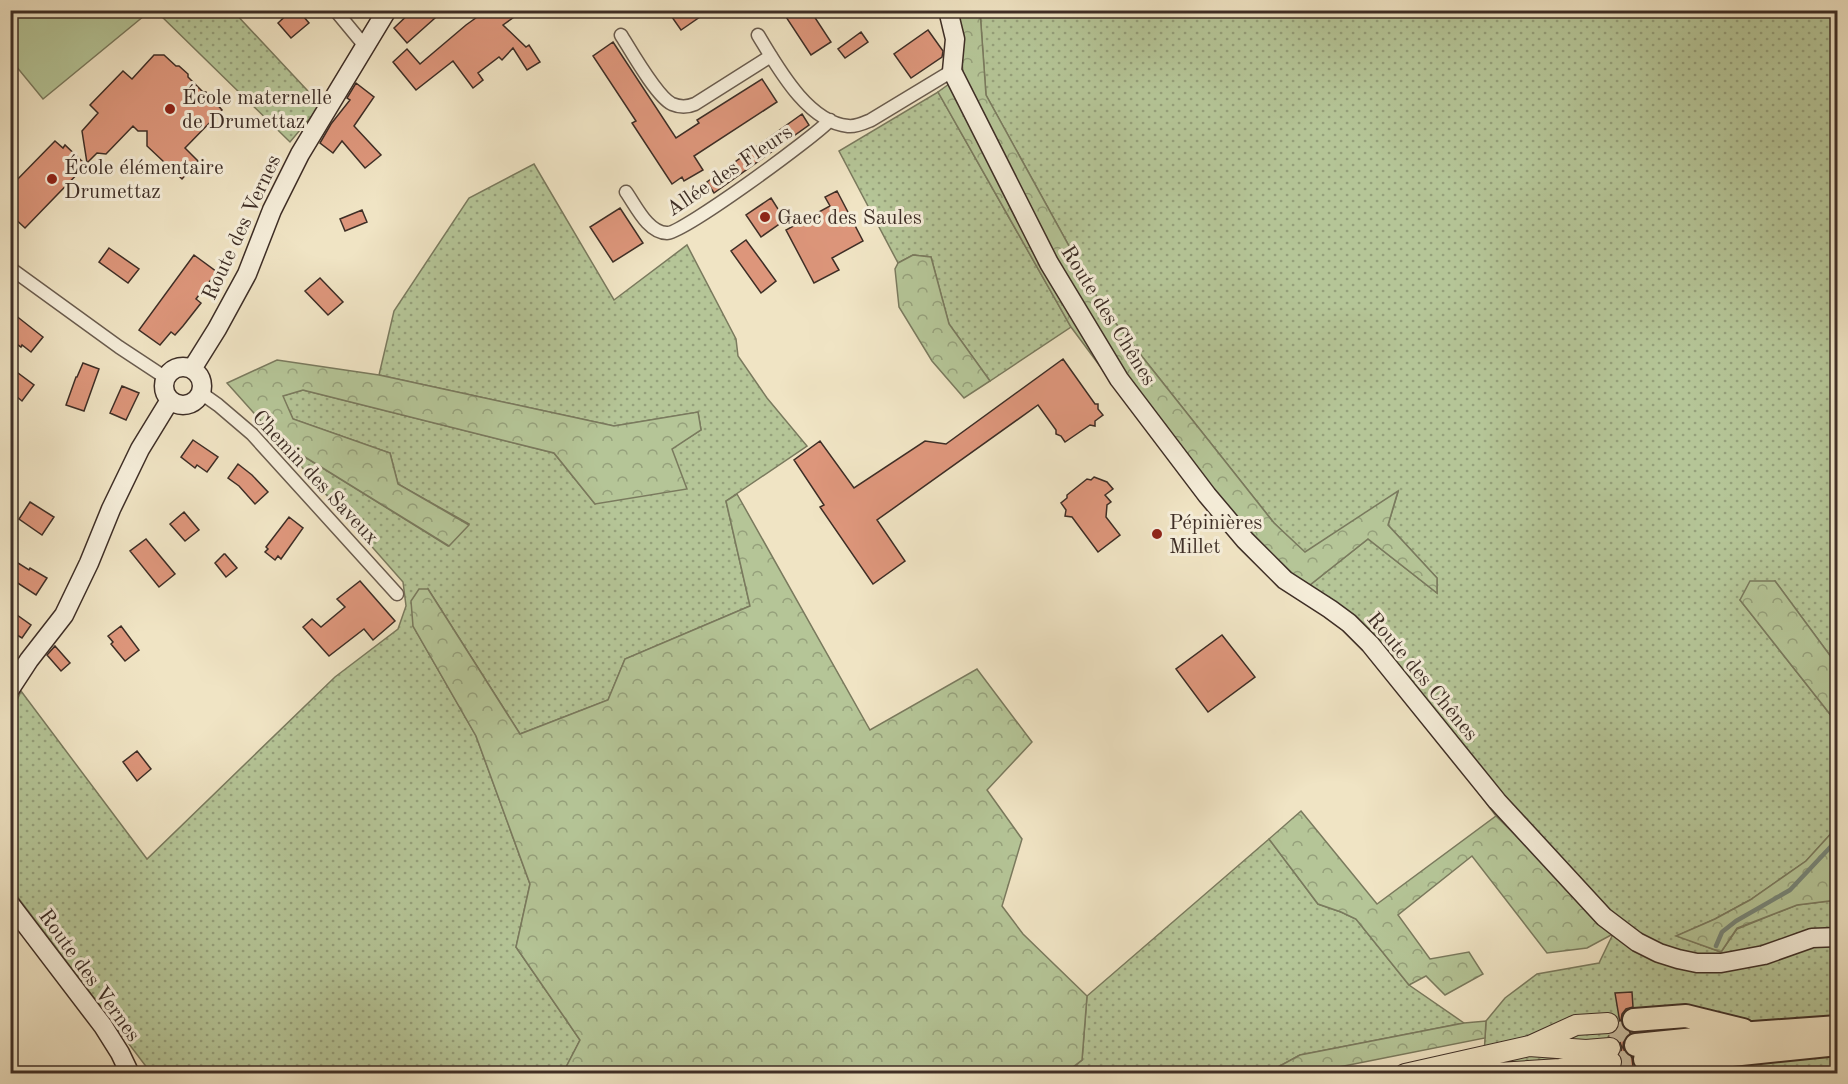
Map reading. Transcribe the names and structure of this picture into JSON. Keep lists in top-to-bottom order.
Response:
{
  "streets": {
    "street": [
      "Allée des Fleurs",
      "Route des Vernes",
      "Route des Chênes",
      "Chemin des Saveux"
    ]
  },
  "crossings": [
    ["Route des Vernes", "Chemin des Saveux"]
  ],
  "places": [
    "École maternelle de Drumettaz",
    "École élémentaire Drumettaz",
    "Gaec des Saules",
    "Pépinières Millet"
  ]
}
